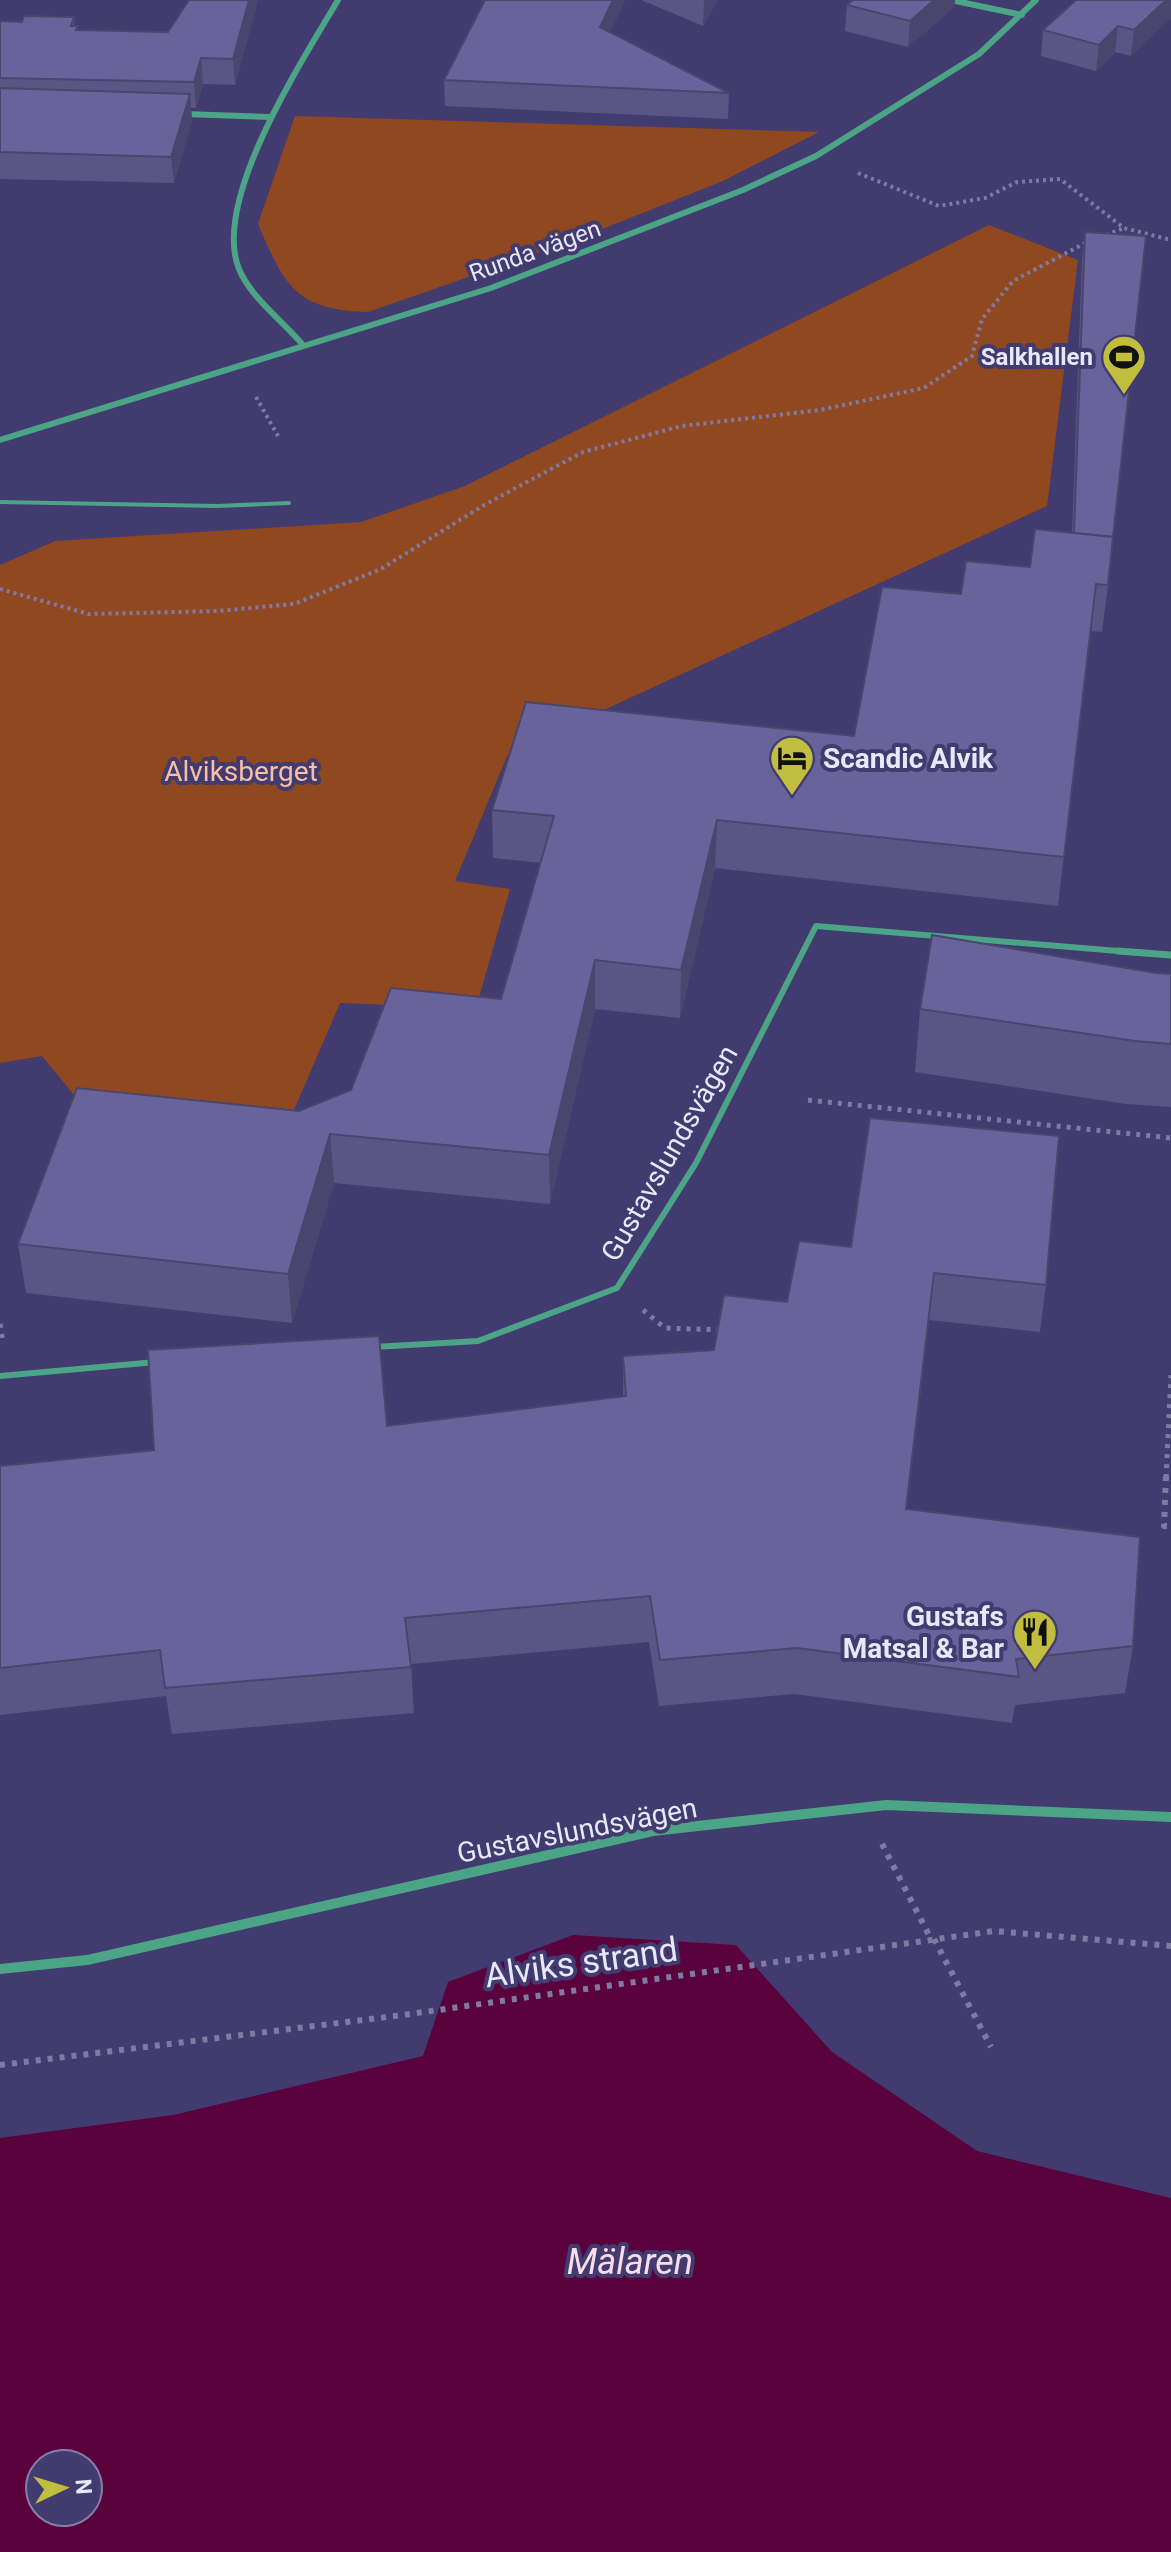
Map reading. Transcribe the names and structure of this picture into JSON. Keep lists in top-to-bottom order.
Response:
{
  "streets": {
    "street": ["Runda vägen", "Gustavslundsvägen"],
    "path": ["Alviks strand"]
  },
  "water": ["Mälaren"],
  "parks": ["Alviksberget"],
  "places": {
    "sports": ["Salkhallen"],
    "hotel": ["Scandic Alvik"],
    "restaurant": ["Gustafs Matsal & Bar"]
  },
  "north": "right"
}
